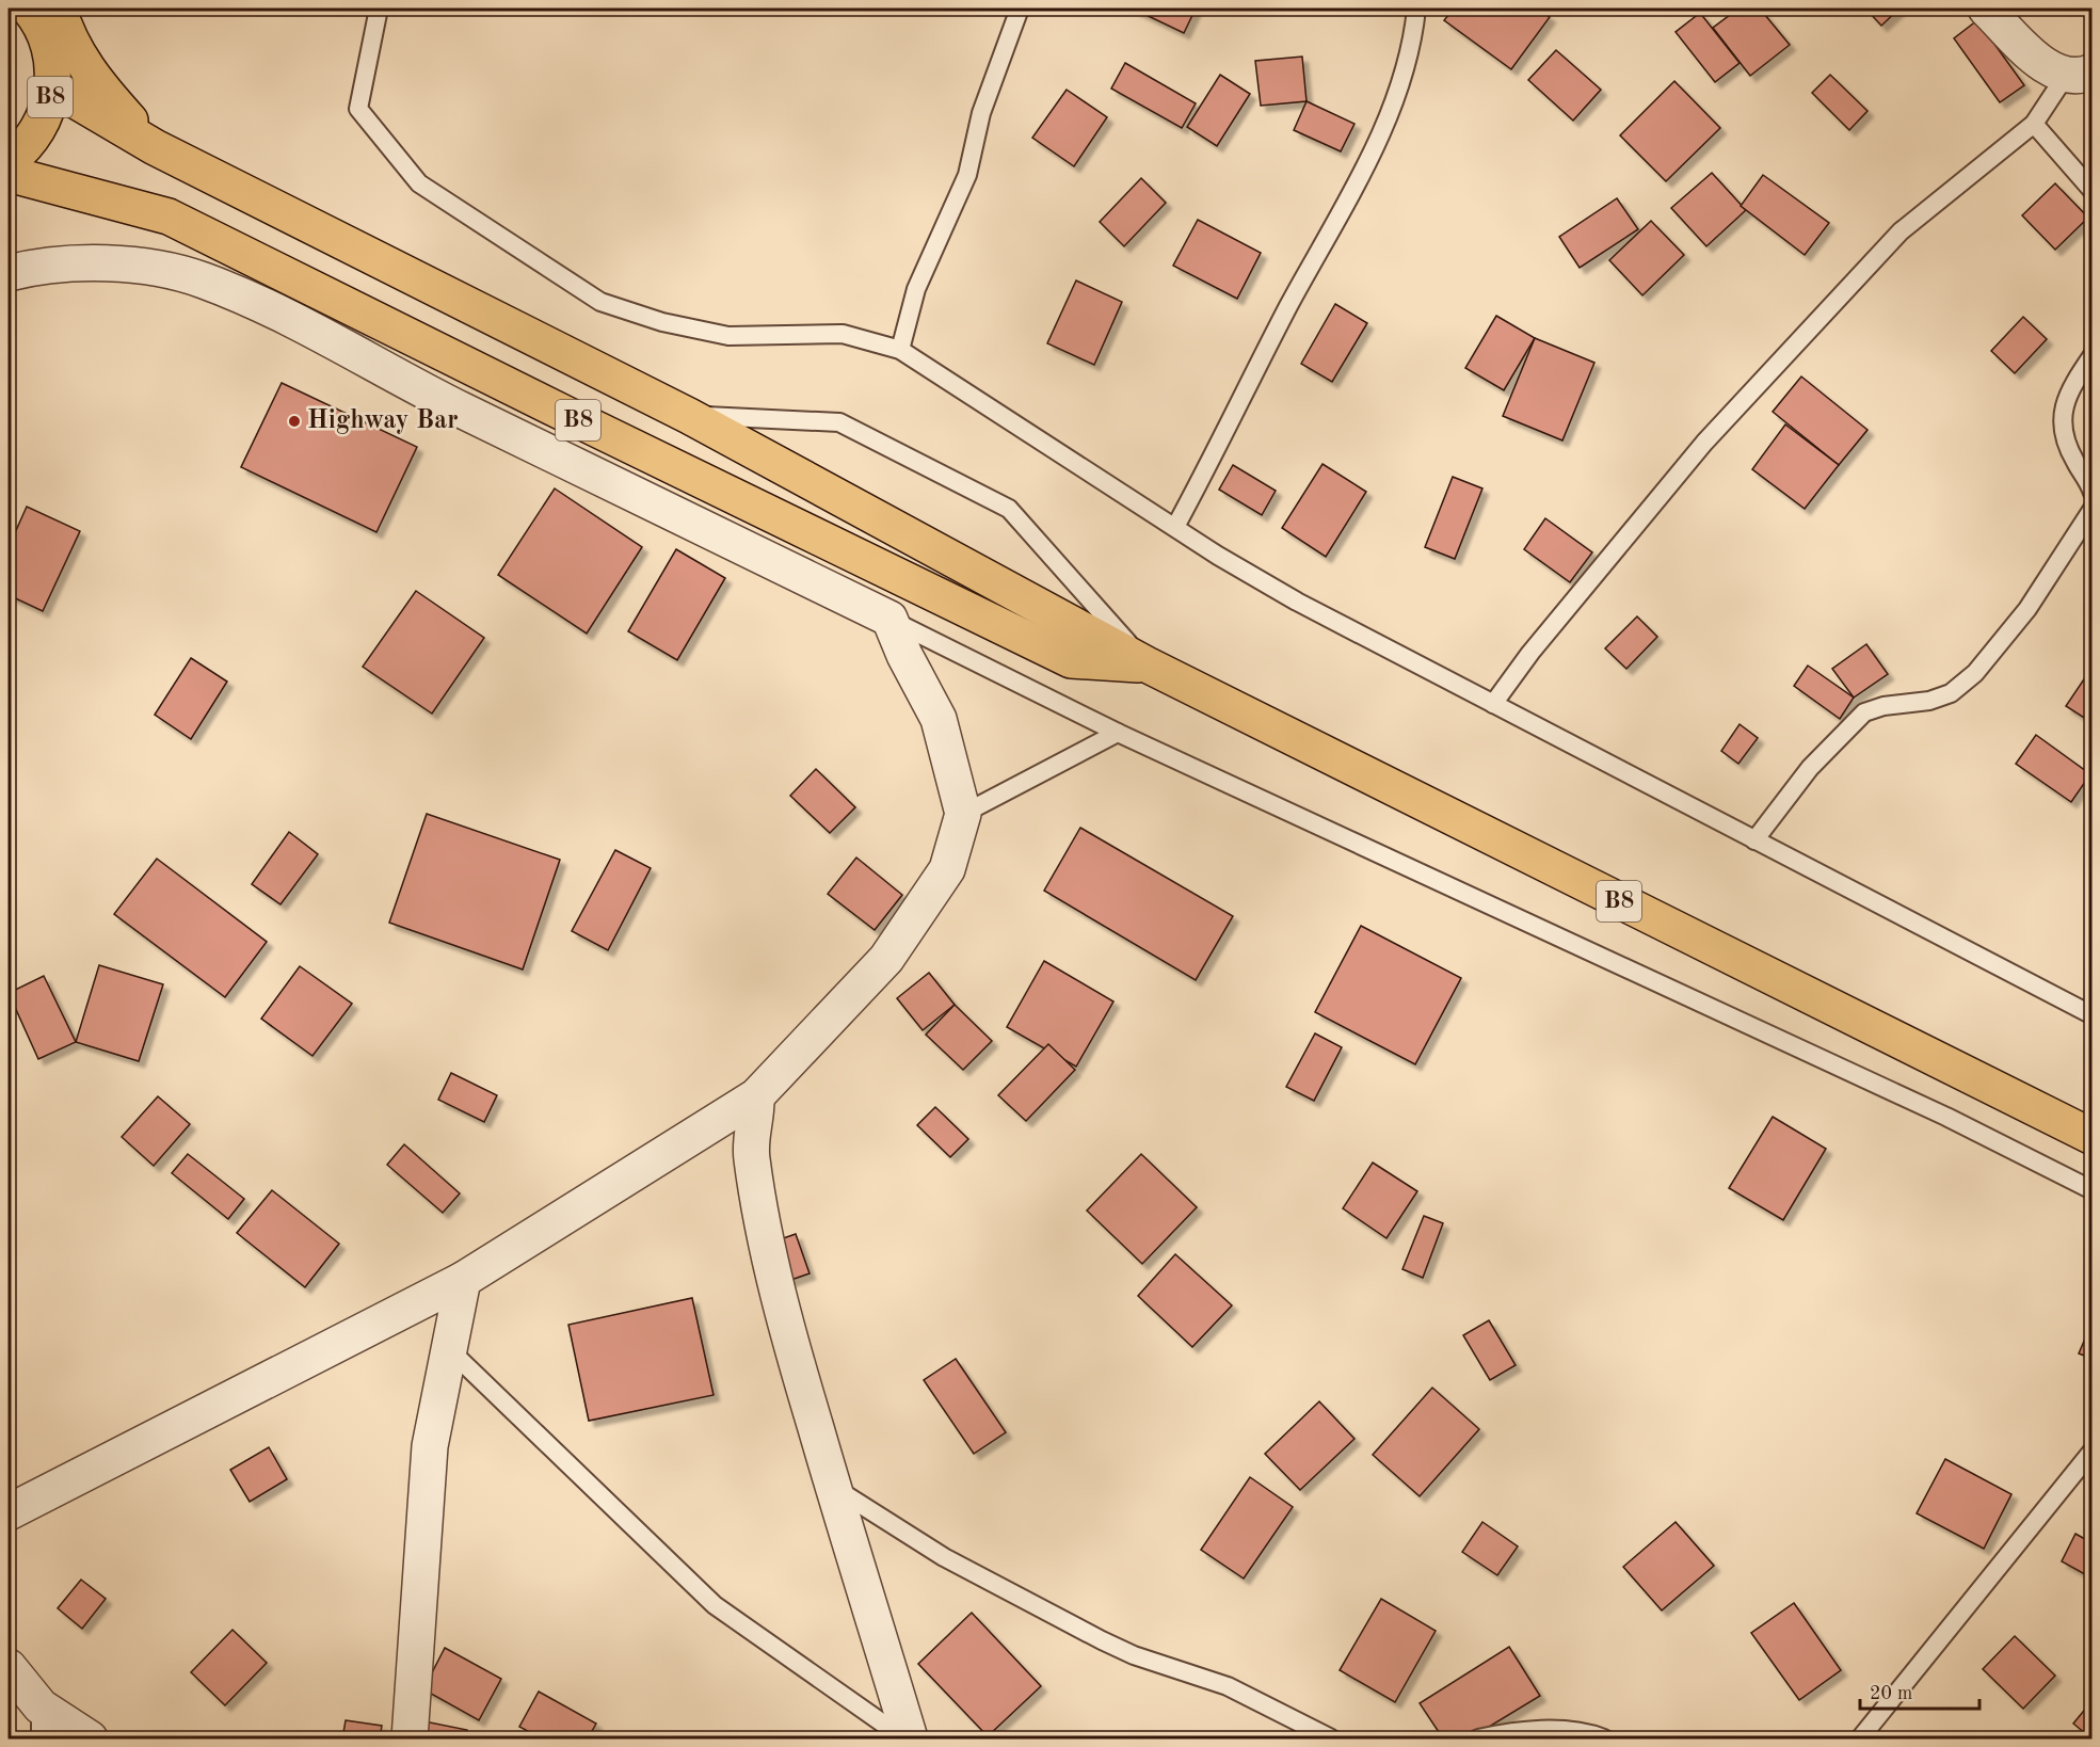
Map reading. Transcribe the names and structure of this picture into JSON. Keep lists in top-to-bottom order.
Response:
{
  "streets": {
    "highway": ["B8"]
  },
  "places": ["Highway Bar"],
  "scale_bar": "20 m"
}
